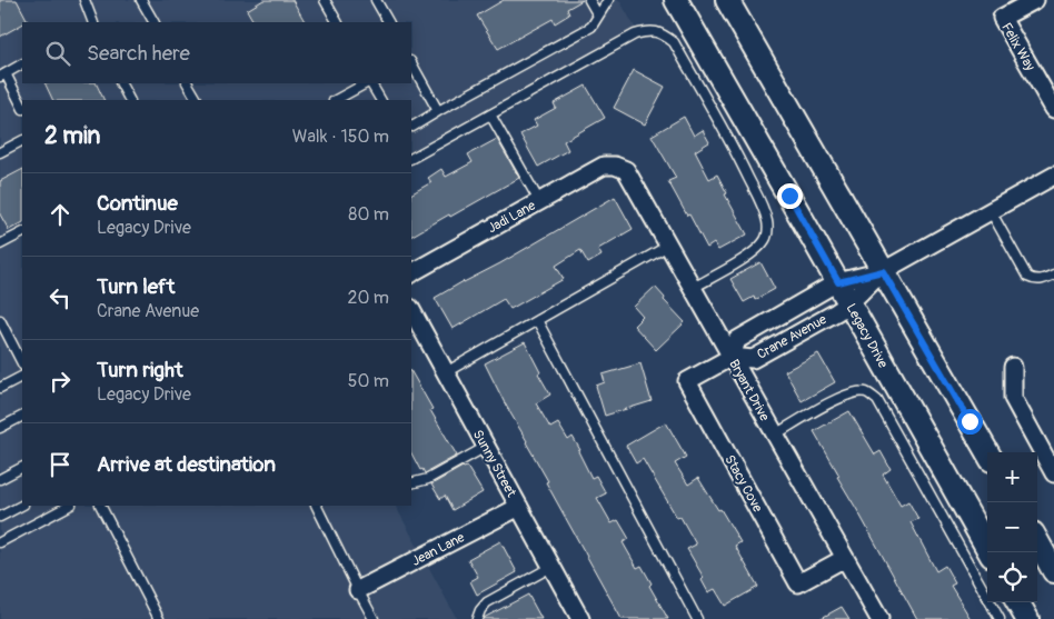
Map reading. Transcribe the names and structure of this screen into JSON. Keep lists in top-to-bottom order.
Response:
{
  "streets": {
    "main road": ["Legacy Drive"],
    "street": [
      "Felix Way",
      "Jadi Lane",
      "Crane Avenue",
      "Bryant Drive",
      "Sunny Street",
      "Stacy Cove",
      "Jean Lane"
    ]
  },
  "crossings": [
    ["Jadi Lane", "Bryant Drive"],
    ["Legacy Drive", "Crane Avenue"],
    ["Crane Avenue", "Bryant Drive"],
    ["Crane Avenue", "Stacy Cove"],
    ["Bryant Drive", "Stacy Cove"],
    ["Sunny Street", "Jean Lane"]
  ],
  "page": {
    "search": "Search here",
    "heading": ["2 min", "Walk · 150 m"],
    "list": [
      ["Continue", "Legacy Drive", "80 m"],
      ["Turn left", "Crane Avenue", "20 m"],
      ["Turn right", "Legacy Drive", "50 m"],
      "Arrive at destination"
    ],
    "map_buttons": ["+", "−"]
  }
}
